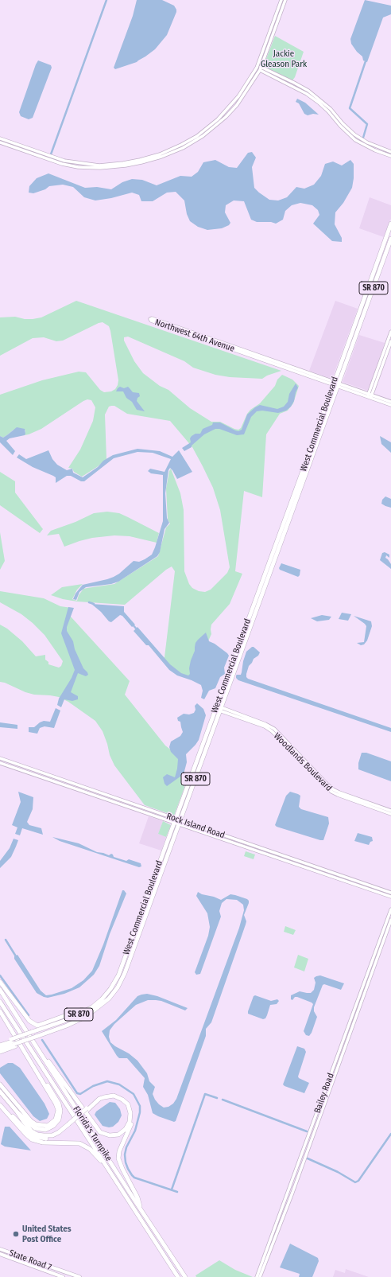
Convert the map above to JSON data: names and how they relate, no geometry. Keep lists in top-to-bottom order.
{
  "streets": {
    "highway": ["SR 870", "West Commercial Boulevard", "Florida's Turnpike"],
    "main road": ["State Road 7"],
    "street": [
      "Northwest 64th Avenue",
      "Woodlands Boulevard",
      "Rock Island Road",
      "Bailey Road"
    ]
  },
  "crossings": [
    ["Northwest 64th Avenue", "West Commercial Boulevard"],
    ["West Commercial Boulevard", "Woodlands Boulevard"],
    ["West Commercial Boulevard", "Rock Island Road"]
  ],
  "parks": ["Jackie Gleason Park"],
  "places": ["United States Post Office"]
}
